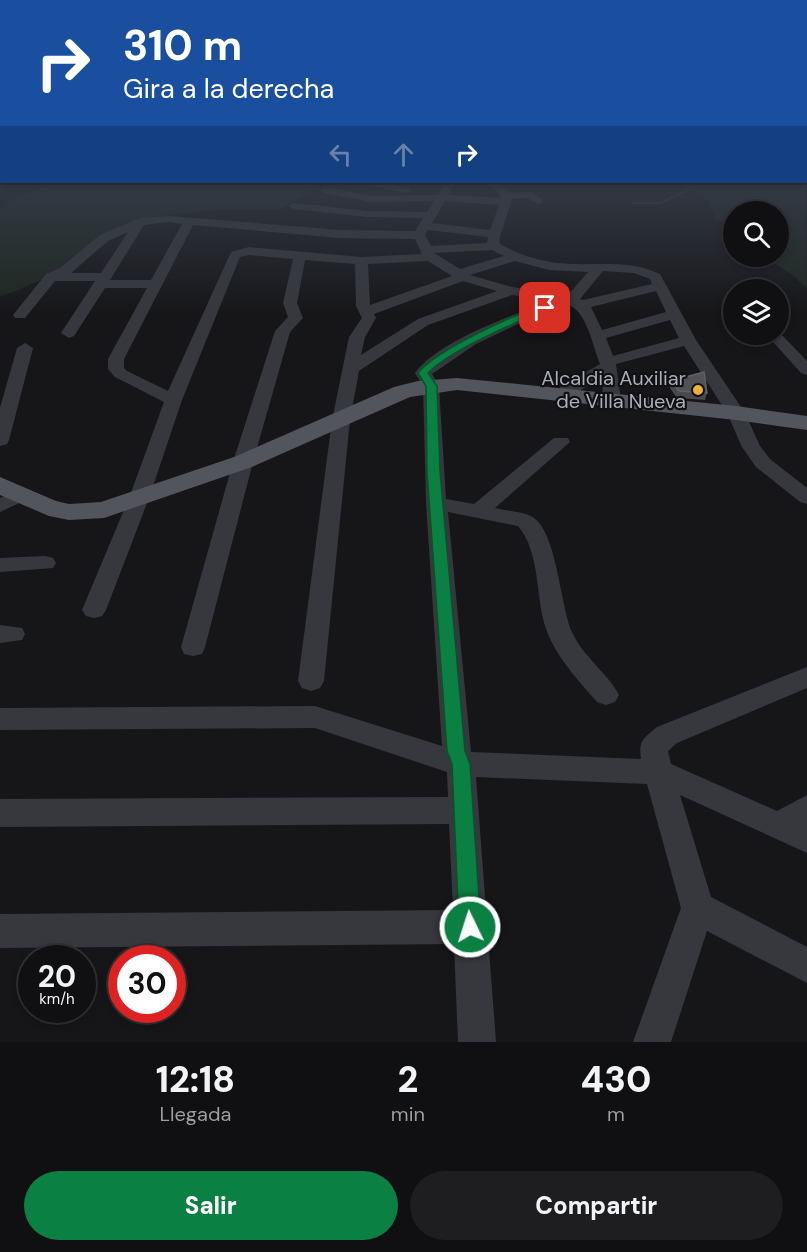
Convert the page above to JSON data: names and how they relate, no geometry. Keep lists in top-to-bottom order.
{
  "places": ["Alcaldia Auxiliar de Villa Nueva"],
  "page": {
    "turn": ["310 m", "Gira a la derecha"],
    "speed": "20 km/h",
    "limit": "30",
    "eta": [
      "12:18",
      "Llegada",
      "2",
      "min",
      "430",
      "m"
    ],
    "buttons": ["Salir", "Compartir"]
  }
}
